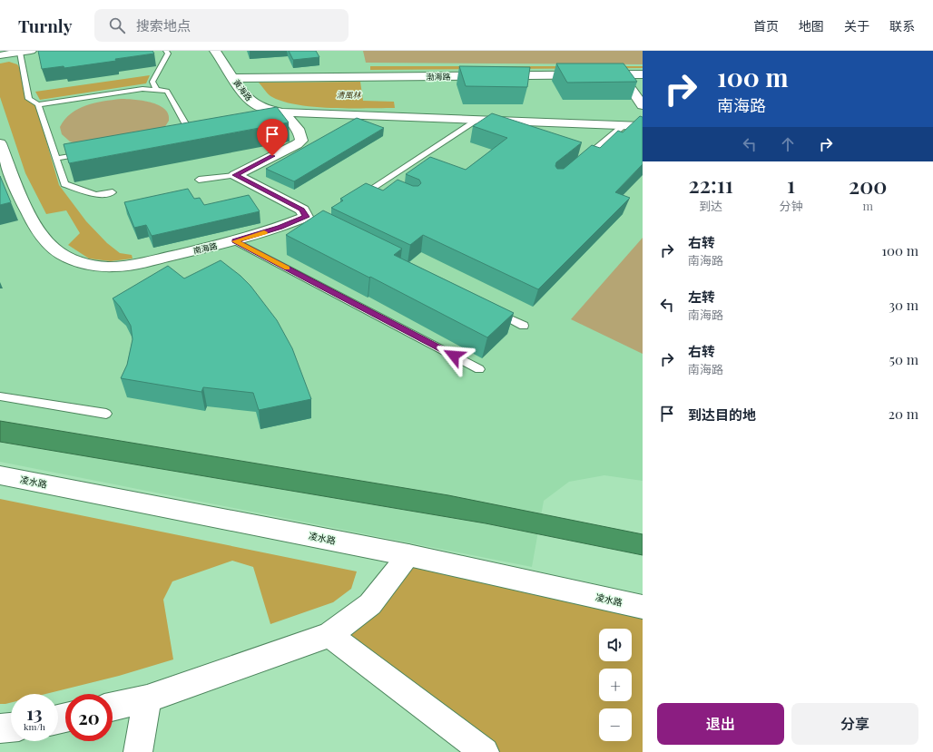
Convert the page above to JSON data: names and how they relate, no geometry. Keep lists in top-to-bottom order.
{
  "streets": {
    "street": [
      "渤海路",
      "黃海路",
      "南海路",
      "凌水路"
    ]
  },
  "crossings": [
    ["渤海路", "黃海路"]
  ],
  "parks": ["清風林"],
  "page": {
    "header": "Turnly",
    "search": "搜索地点",
    "nav": [
      "首页",
      "地图",
      "关于",
      "联系"
    ],
    "turn": ["100 m", "南海路"],
    "eta": [
      "22:11",
      "到达",
      "1",
      "分钟",
      "200",
      "m"
    ],
    "list": [
      {
        "name": "右转",
        "note": "南海路",
        "value": "100 m"
      },
      {
        "name": "左转",
        "note": "南海路",
        "value": "30 m"
      },
      {
        "name": "右转",
        "note": "南海路",
        "value": "50 m"
      },
      {
        "name": "到达目的地",
        "value": "20 m"
      }
    ],
    "map_buttons": ["+", "−"],
    "speed": "13 km/h",
    "limit": "20",
    "buttons": ["退出", "分享"]
  }
}
